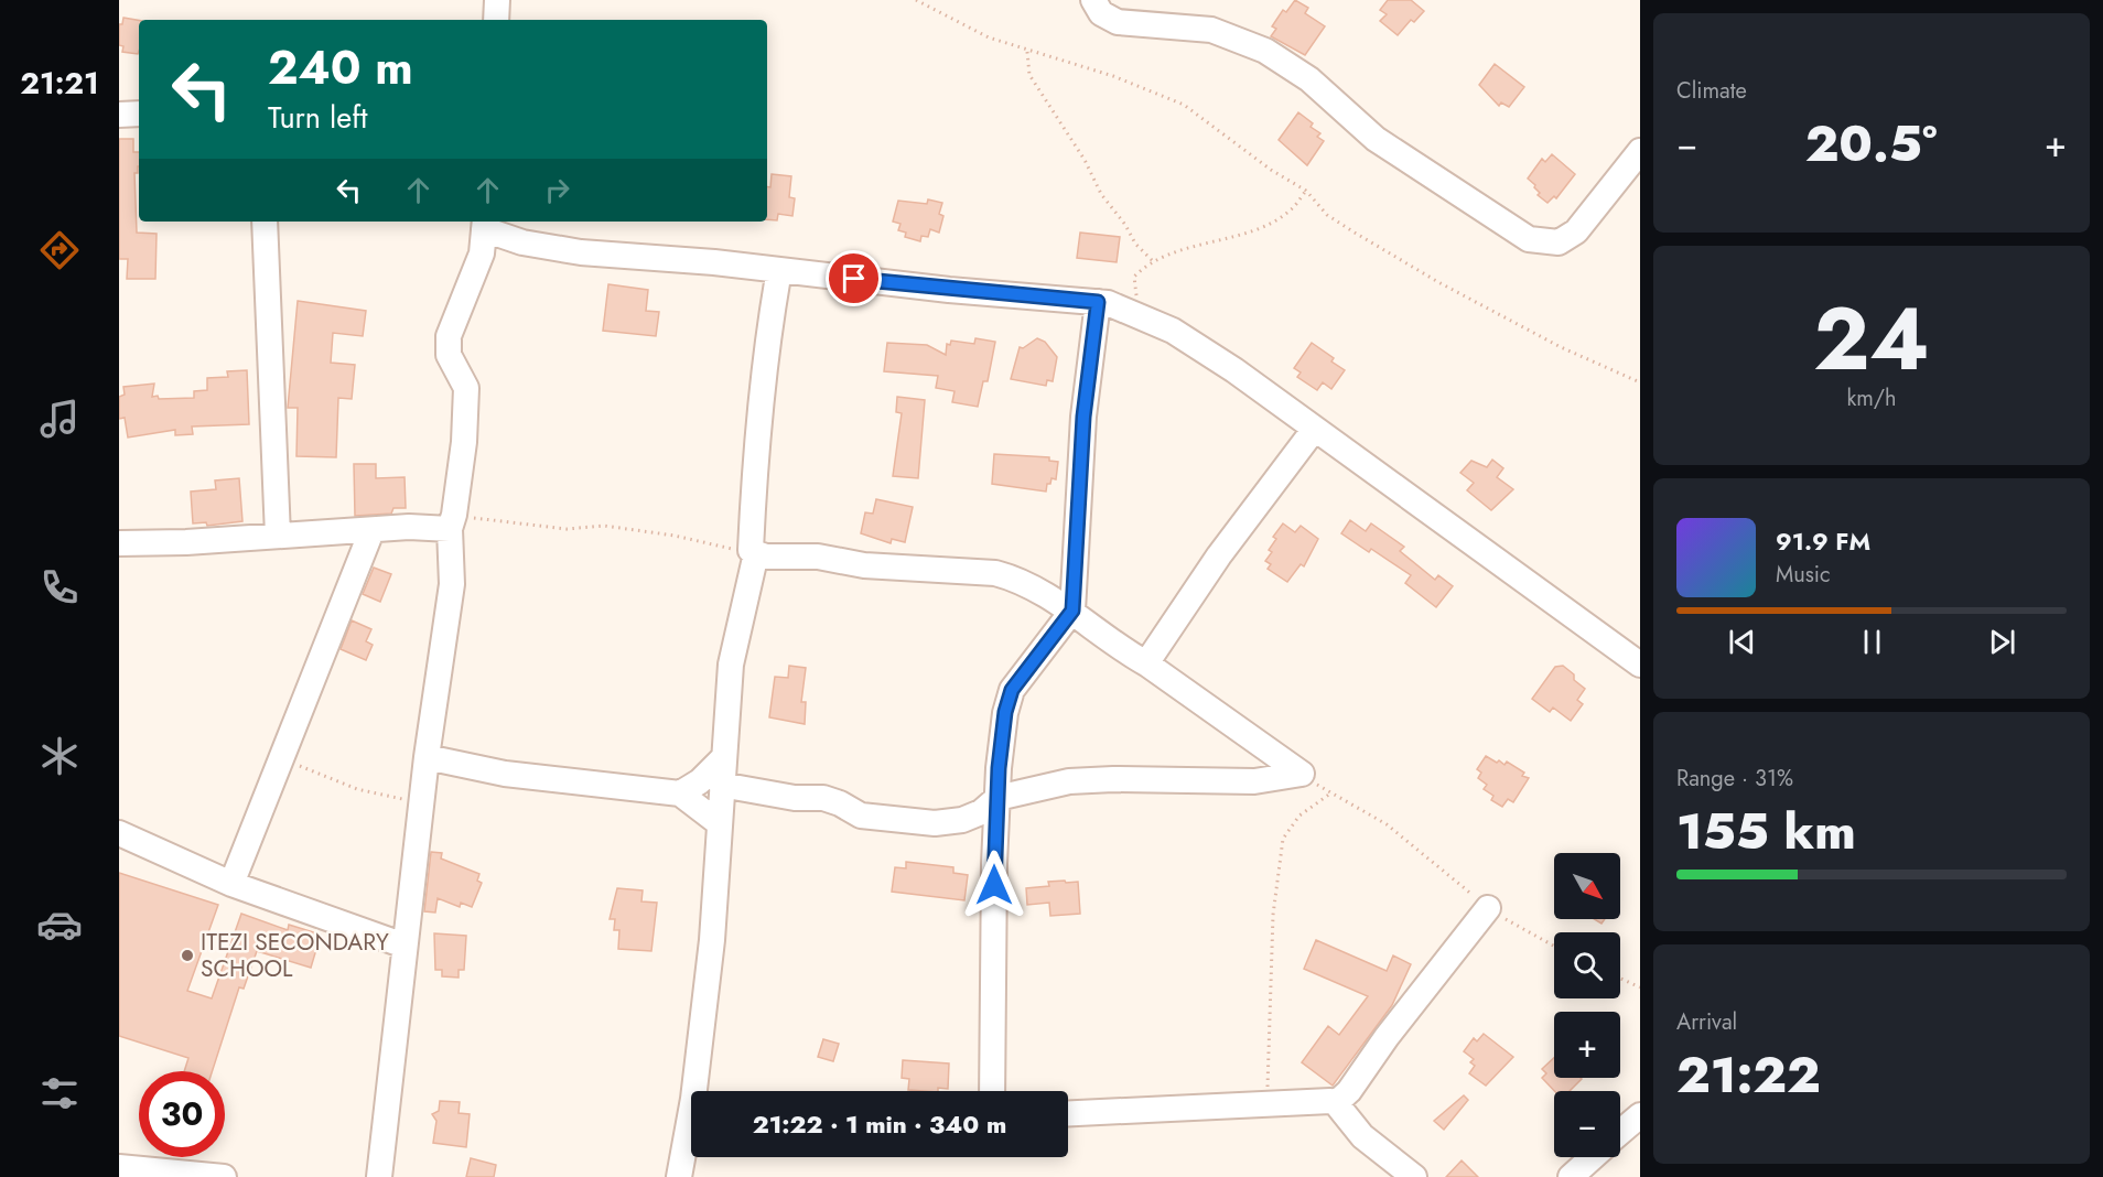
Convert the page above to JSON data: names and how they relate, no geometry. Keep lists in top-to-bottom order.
{
  "places": ["ITEZI SECONDARY SCHOOL"],
  "north": "bottom right",
  "page": {
    "tabs": "21:21",
    "tile": [
      "Climate",
      ["24", "km/h"],
      ["Range · 31%", "155 km"],
      ["Arrival", "21:22"]
    ],
    "turn": ["240 m", "Turn left"],
    "heat": ["−", "20.5°", "+"],
    "song": ["91.9 FM", "Music"],
    "map_buttons": ["+", "−"],
    "limit": "30",
    "trip": "21:22 · 1 min · 340 m"
  }
}
